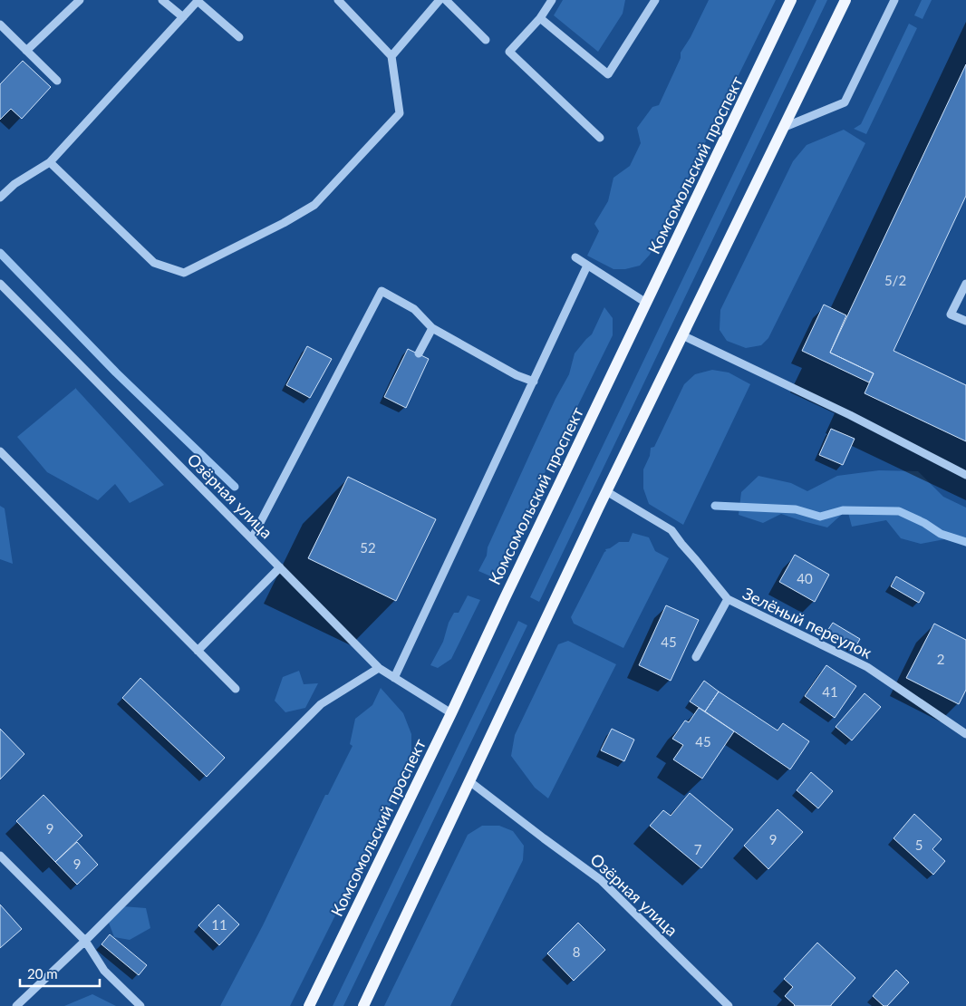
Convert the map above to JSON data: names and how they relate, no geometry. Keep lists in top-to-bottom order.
{
  "streets": {
    "main road": ["Комсомольский проспект"],
    "street": ["Озёрная улица", "Зелёный переулок"]
  },
  "crossings": [
    ["Комсомольский проспект", "Озёрная улица"]
  ],
  "house_numbers": [
    "5/2",
    "52",
    "40",
    "45",
    "2",
    "41",
    "45",
    "9",
    "9",
    "5",
    "7",
    "9",
    "11",
    "8"
  ],
  "scale_bar": "20 m"
}
